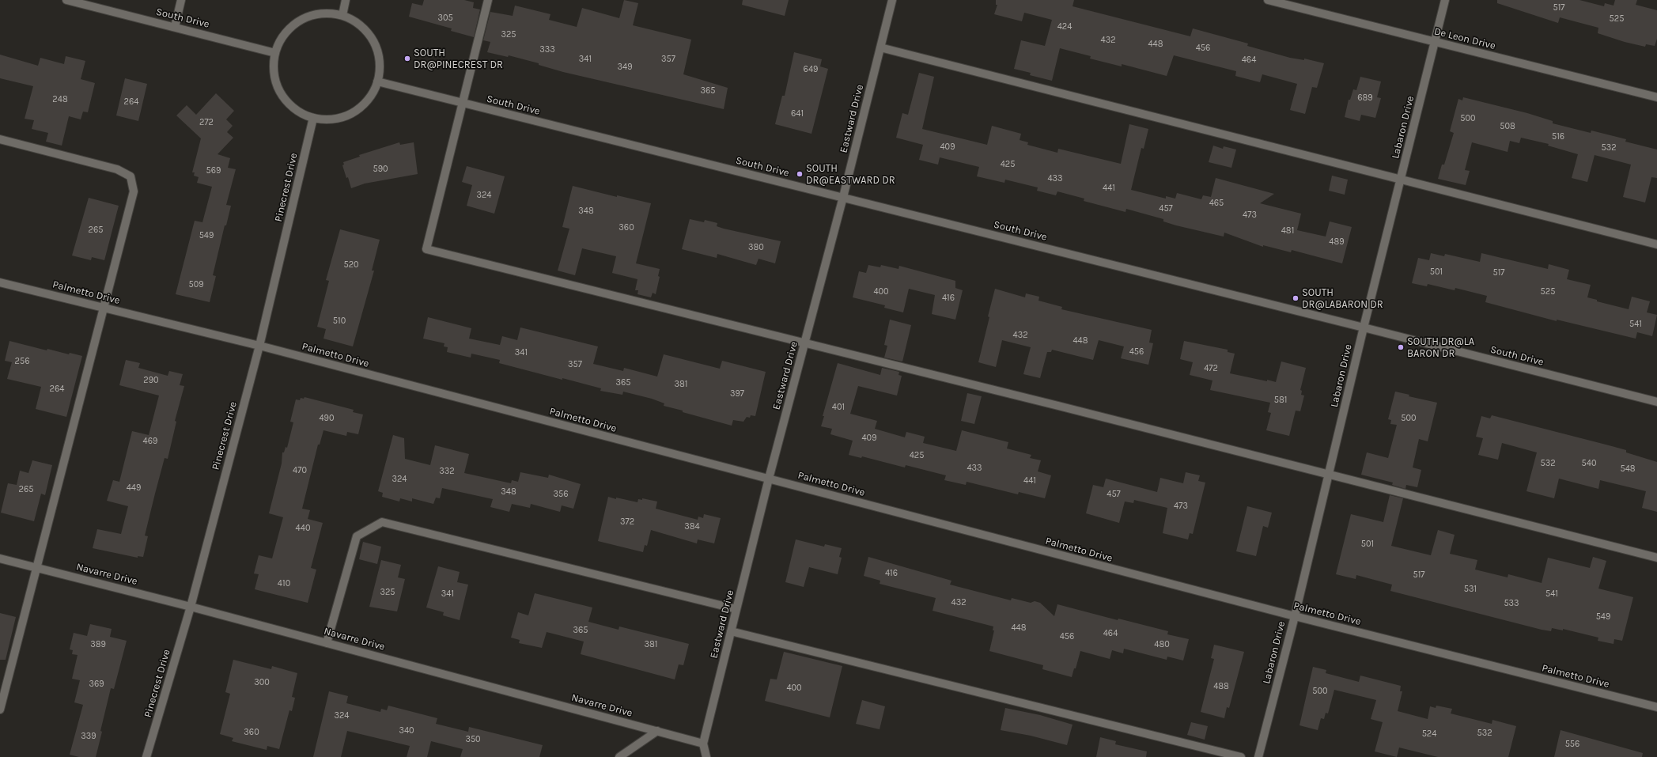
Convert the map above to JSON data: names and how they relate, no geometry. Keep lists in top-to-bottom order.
{
  "streets": {
    "street": [
      "South Drive",
      "De Leon Drive",
      "Eastward Drive",
      "Labaron Drive",
      "Pinecrest Drive",
      "Palmetto Drive",
      "Navarre Drive"
    ]
  },
  "crossings": [
    ["South Drive", "Eastward Drive"],
    ["South Drive", "Labaron Drive"],
    ["South Drive", "Pinecrest Drive"],
    ["De Leon Drive", "Labaron Drive"],
    ["Eastward Drive", "Palmetto Drive"],
    ["Eastward Drive", "Navarre Drive"],
    ["Labaron Drive", "Palmetto Drive"],
    ["Pinecrest Drive", "Palmetto Drive"],
    ["Pinecrest Drive", "Navarre Drive"]
  ],
  "places": [
    "SOUTH DR@PINECREST DR",
    "SOUTH DR@EASTWARD DR",
    "SOUTH DR@LABARON DR",
    "SOUTH DR@LA BARON DR"
  ],
  "house_numbers": [
    "517",
    "305",
    "525",
    "424",
    "325",
    "432",
    "448",
    "456",
    "333",
    "341",
    "357",
    "464",
    "349",
    "649",
    "365",
    "689",
    "248",
    "264",
    "641",
    "500",
    "272",
    "508",
    "516",
    "409",
    "532",
    "425",
    "590",
    "569",
    "433",
    "441",
    "324",
    "465",
    "457",
    "348",
    "473",
    "360",
    "265",
    "481",
    "549",
    "489",
    "380",
    "520",
    "501",
    "517",
    "509",
    "400",
    "525",
    "416",
    "510",
    "541",
    "432",
    "448",
    "456",
    "341",
    "256",
    "357",
    "472",
    "290",
    "365",
    "381",
    "264",
    "397",
    "581",
    "401",
    "490",
    "500",
    "409",
    "469",
    "425",
    "532",
    "540",
    "433",
    "548",
    "470",
    "332",
    "324",
    "441",
    "449",
    "265",
    "348",
    "356",
    "457",
    "473",
    "372",
    "384",
    "440",
    "501",
    "416",
    "517",
    "410",
    "531",
    "325",
    "341",
    "541",
    "432",
    "533",
    "549",
    "448",
    "365",
    "464",
    "456",
    "389",
    "381",
    "480",
    "300",
    "369",
    "488",
    "400",
    "500",
    "324",
    "340",
    "360",
    "532",
    "524",
    "339",
    "350",
    "556"
  ]
}
